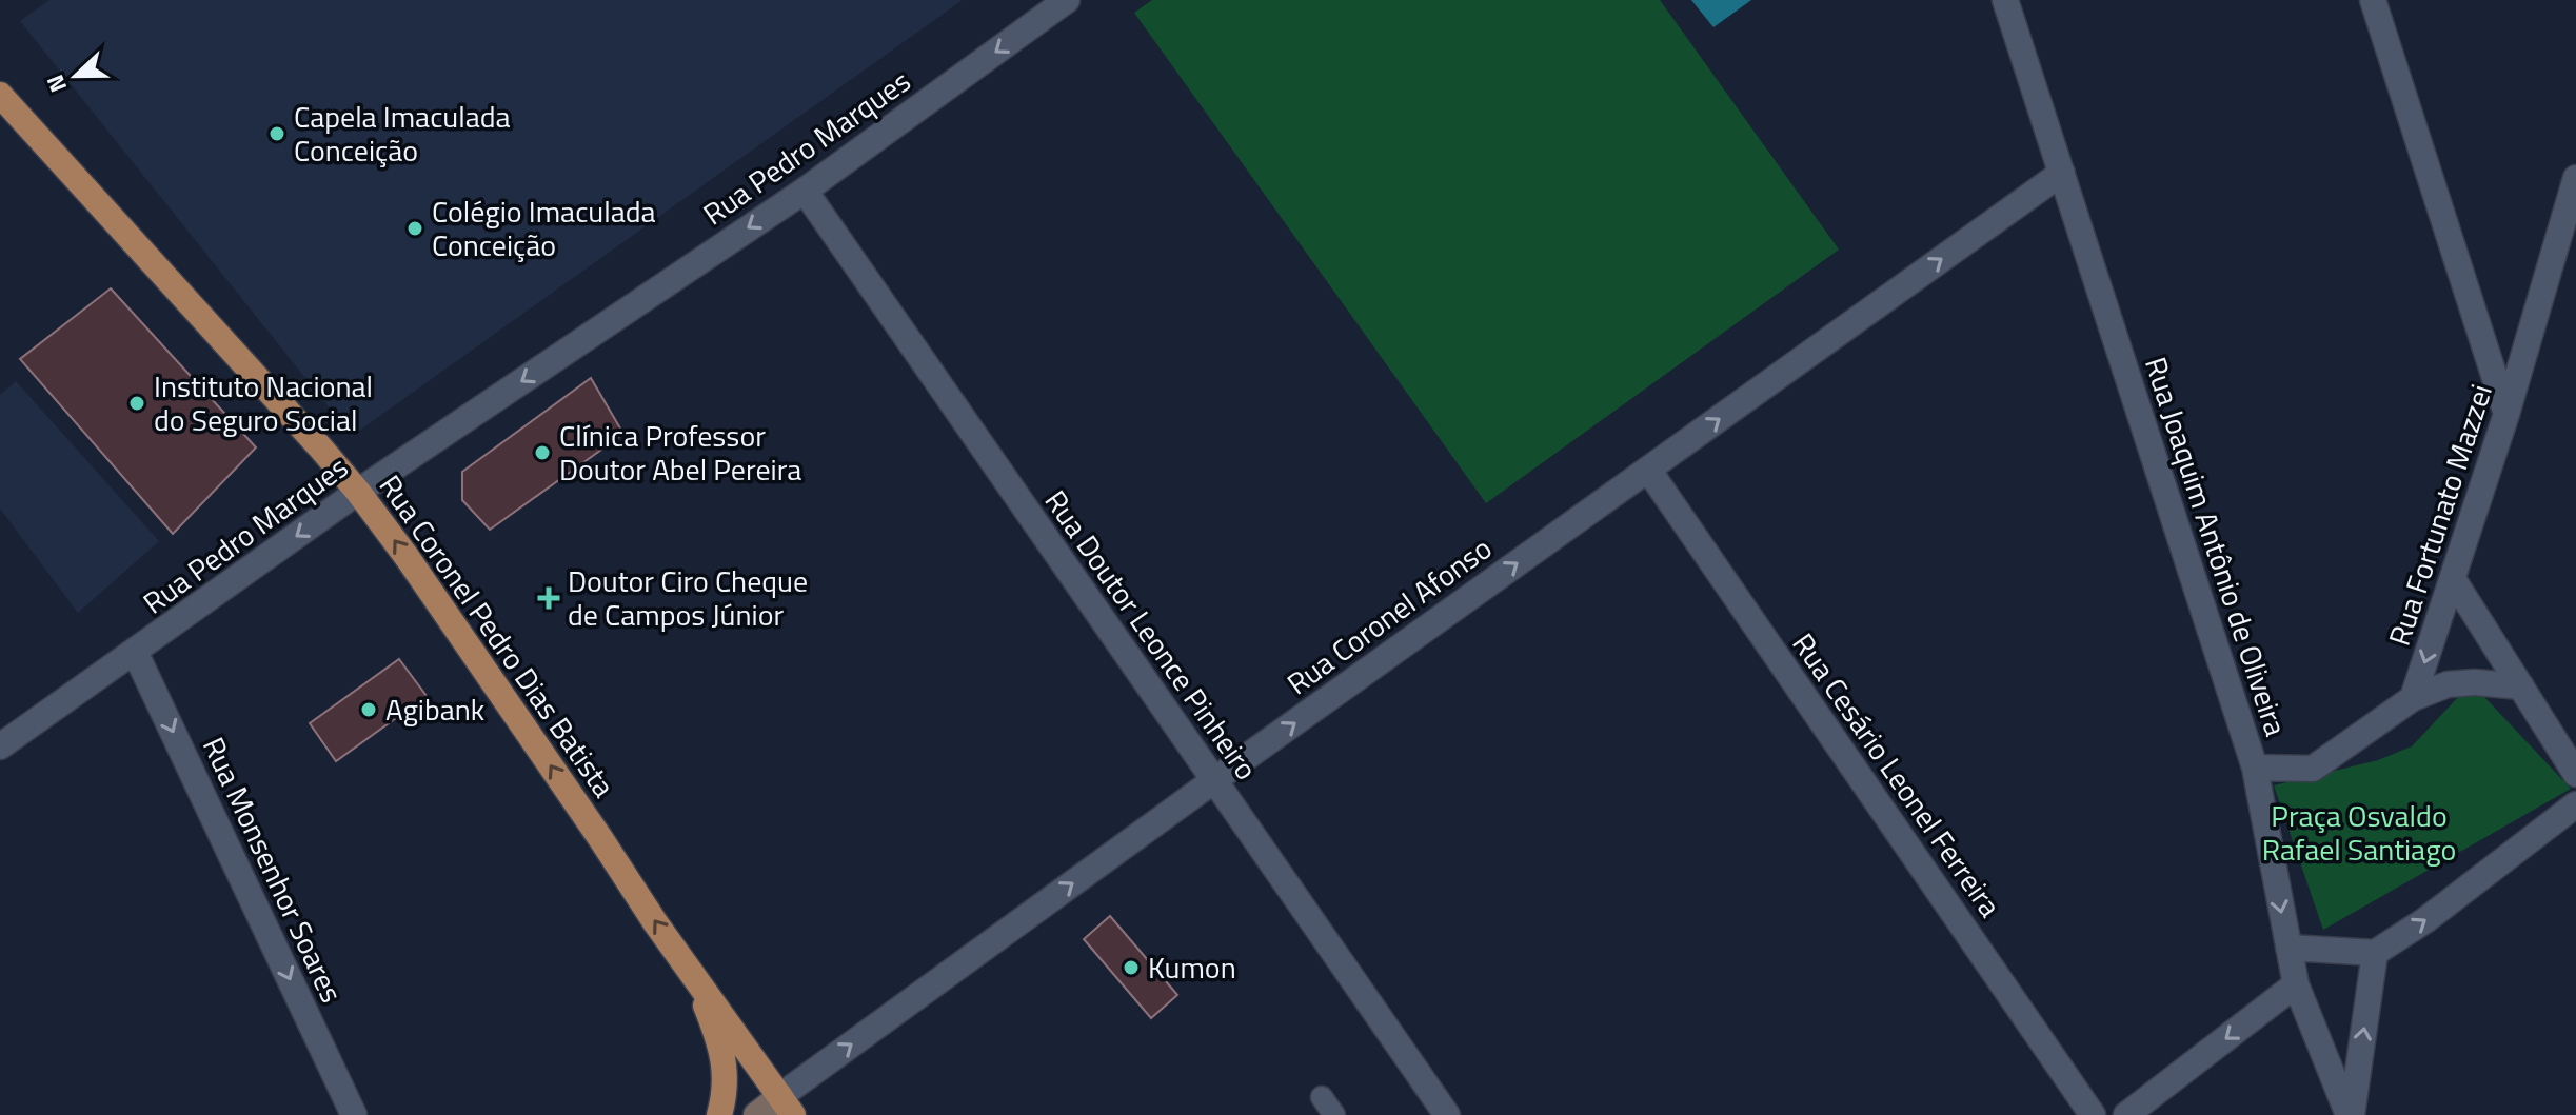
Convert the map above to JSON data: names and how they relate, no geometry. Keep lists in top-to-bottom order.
{
  "streets": {
    "main road": ["Rua Coronel Afonso", "Rua Coronel Pedro Dias Batista"],
    "street": [
      "Rua Pedro Marques",
      "Rua Fortunato Mazzei",
      "Rua Joaquim Antônio de Oliveira",
      "Rua Doutor Leonce Pinheiro",
      "Rua Cesário Leonel Ferreira",
      "Rua Monsenhor Soares"
    ]
  },
  "crossings": [
    ["Rua Pedro Marques", "Rua Doutor Leonce Pinheiro"],
    ["Rua Pedro Marques", "Rua Coronel Pedro Dias Batista"],
    ["Rua Pedro Marques", "Rua Monsenhor Soares"],
    ["Rua Joaquim Antônio de Oliveira", "Rua Coronel Afonso"],
    ["Rua Coronel Afonso", "Rua Doutor Leonce Pinheiro"],
    ["Rua Coronel Afonso", "Rua Cesário Leonel Ferreira"]
  ],
  "one_way": [
    "Rua Pedro Marques",
    "Rua Coronel Afonso",
    "Rua Coronel Pedro Dias Batista",
    "Rua Monsenhor Soares"
  ],
  "parks": ["Praça Osvaldo Rafael Santiago"],
  "places": {
    "other": [
      "Capela Imaculada Conceição",
      "Colégio Imaculada Conceição",
      "Instituto Nacional do Seguro Social",
      "Clínica Professor Doutor Abel Pereira",
      "Agibank",
      "Kumon"
    ],
    "health": ["Doutor Ciro Cheque de Campos Júnior"]
  },
  "north": "left"
}
